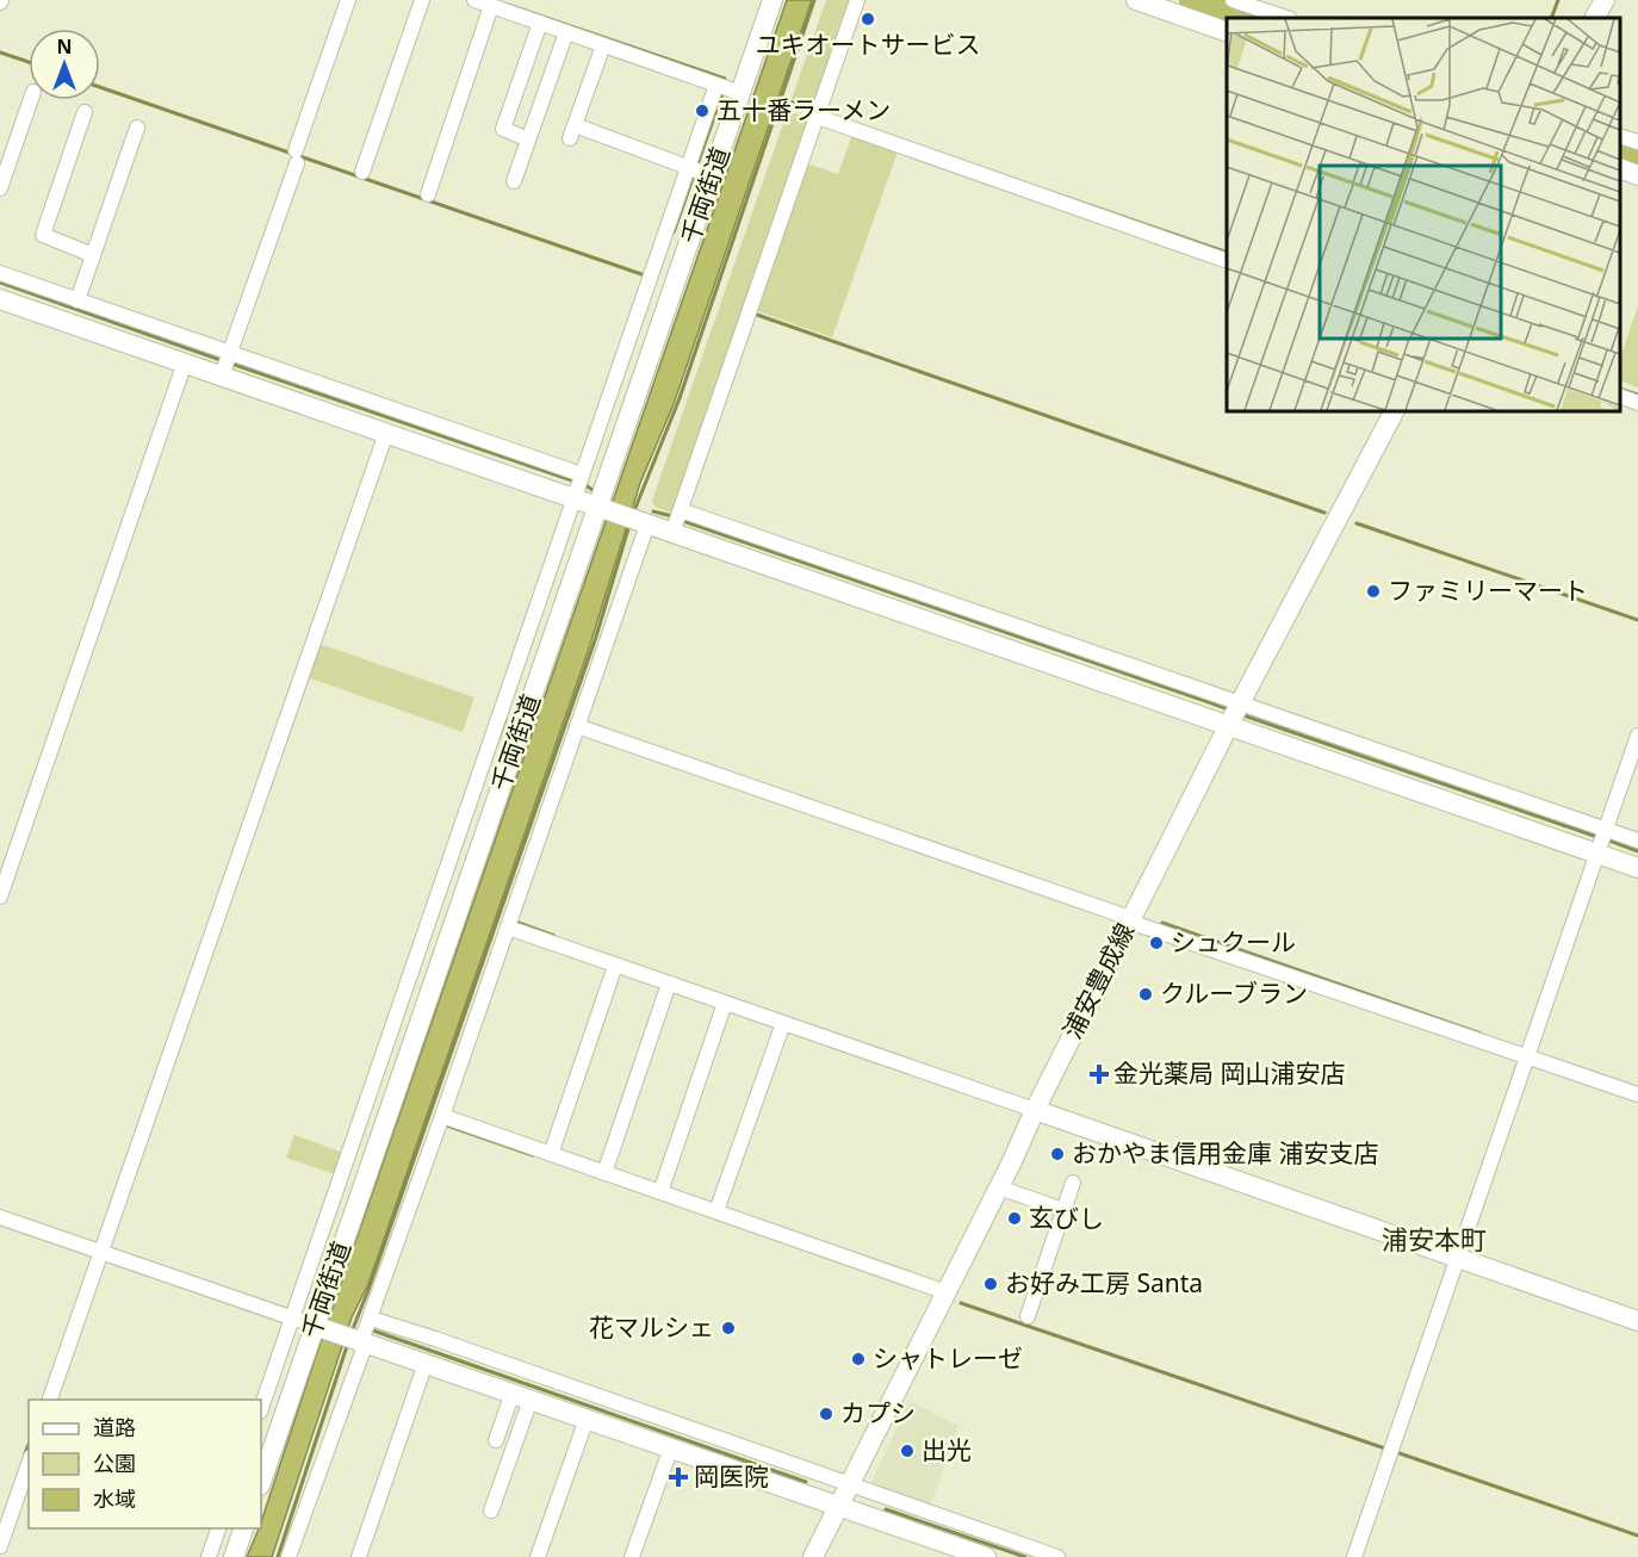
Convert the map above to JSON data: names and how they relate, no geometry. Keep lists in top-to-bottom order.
{
  "streets": {
    "street": ["千両街道", "浦安豊成線"]
  },
  "districts": ["浦安本町"],
  "places": {
    "other": [
      "ユキオートサービス",
      "五十番ラーメン",
      "ファミリーマート",
      "シュクール",
      "クルーブラン",
      "おかやま信用金庫 浦安支店",
      "玄びし",
      "お好み工房 Santa",
      "花マルシェ",
      "シャトレーゼ",
      "カプシ",
      "出光"
    ],
    "health": ["金光薬局 岡山浦安店", "岡医院"]
  },
  "legend": ["道路", "公園", "水域"],
  "north": "top"
}
